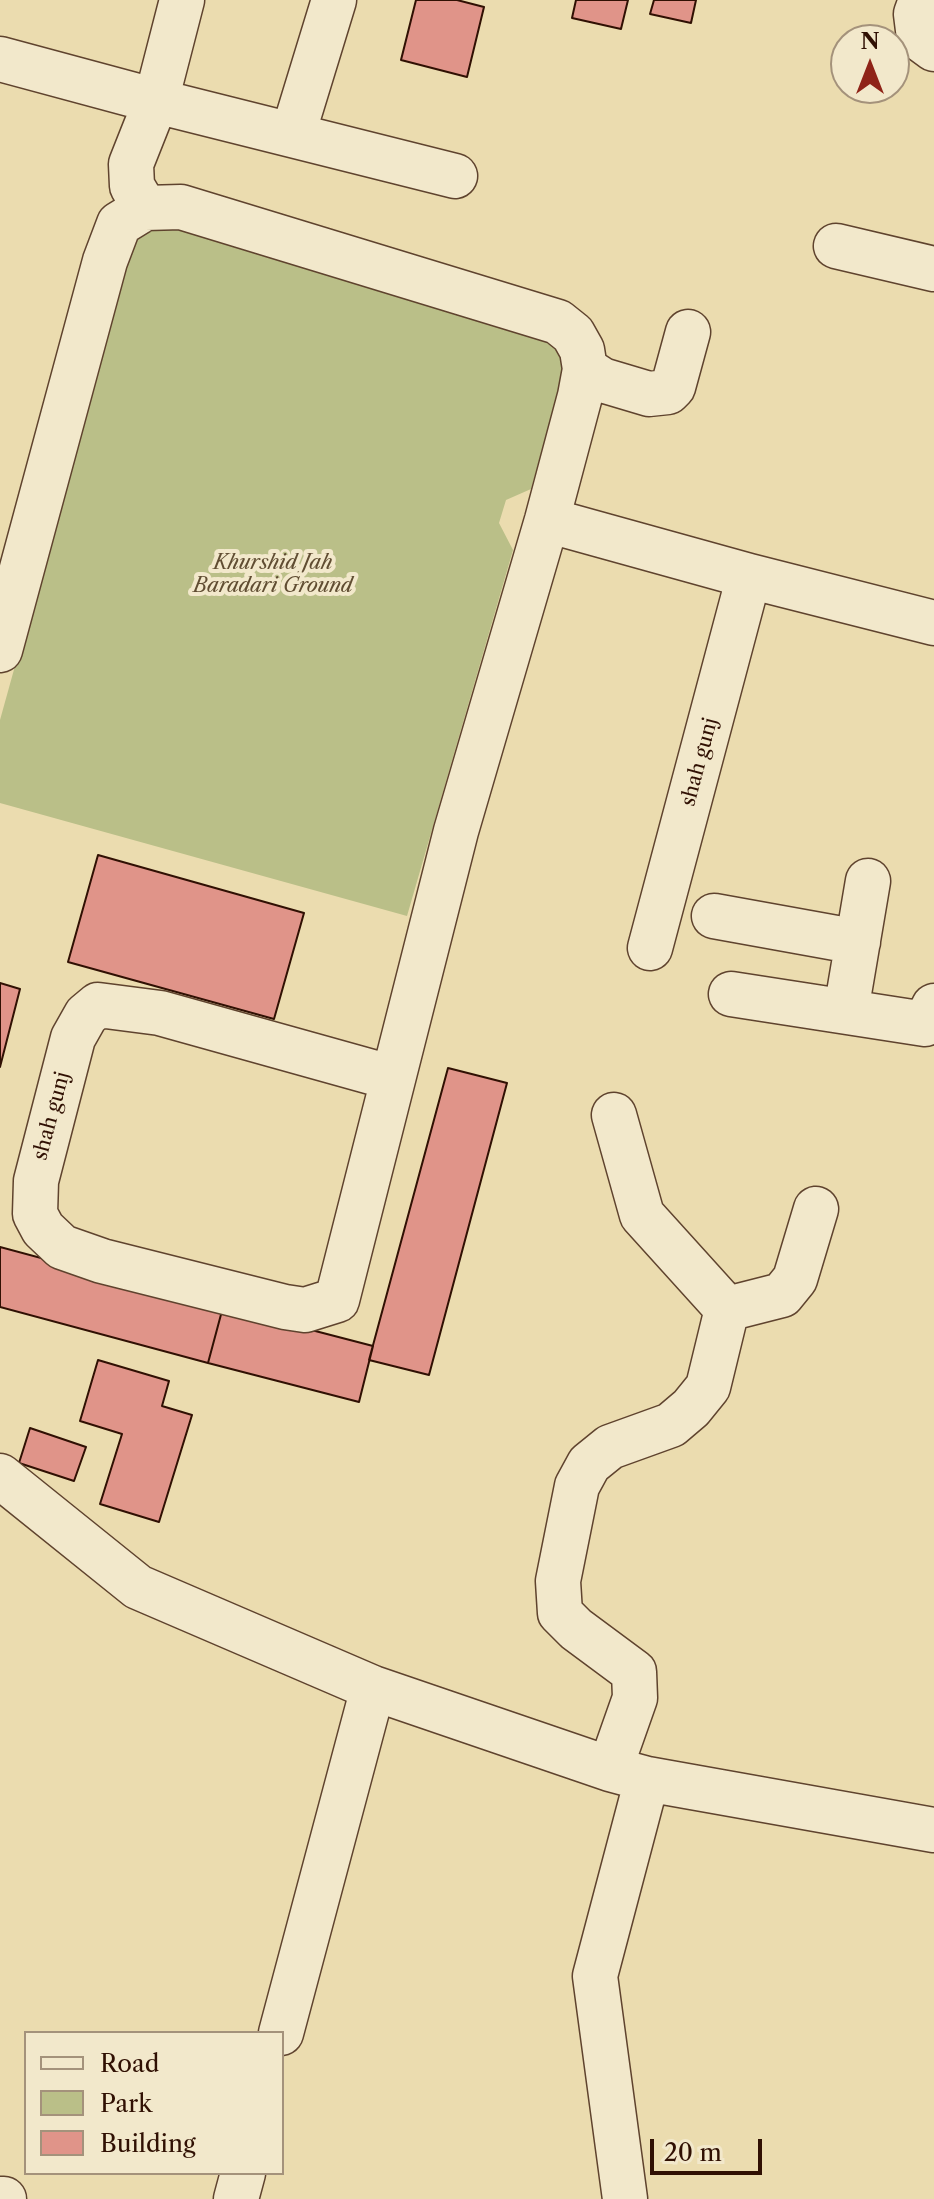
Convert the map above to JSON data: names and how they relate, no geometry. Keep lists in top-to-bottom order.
{
  "streets": {
    "street": ["shah gunj"]
  },
  "parks": ["Khurshid Jah Baradari Ground"],
  "legend": ["Road", "Park", "Building"],
  "scale_bar": "20 m",
  "north": "top"
}
